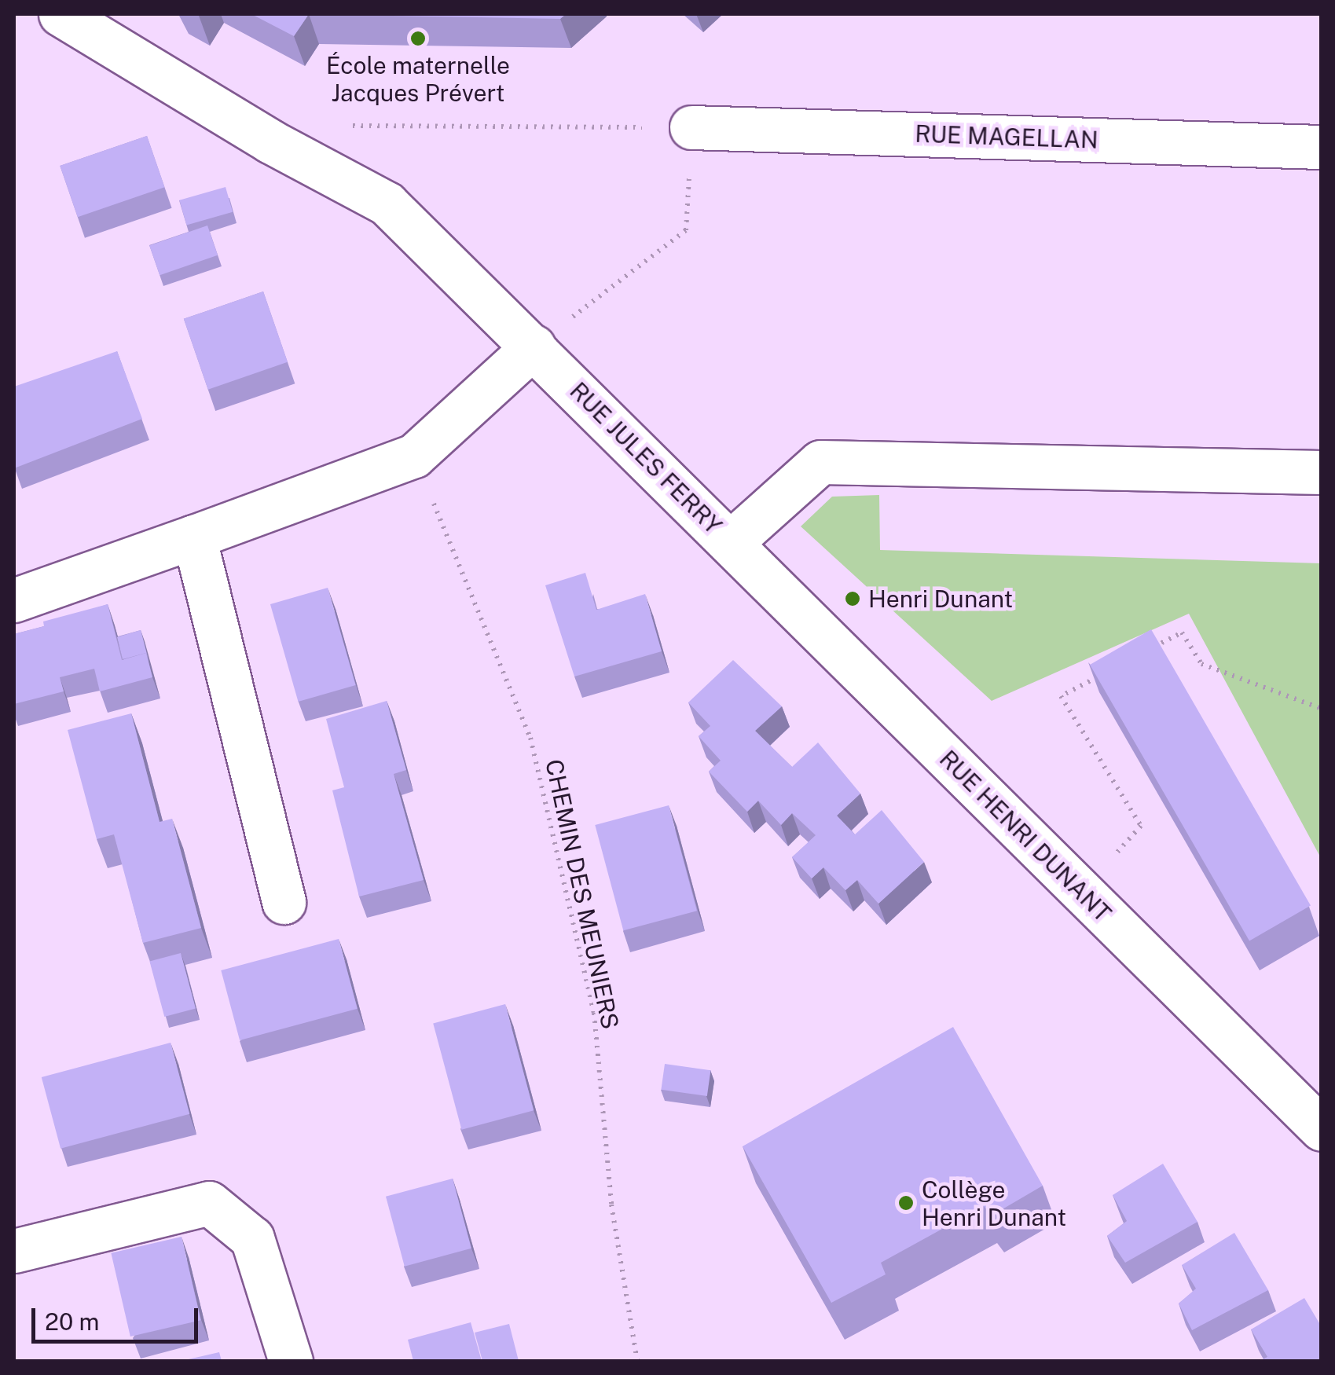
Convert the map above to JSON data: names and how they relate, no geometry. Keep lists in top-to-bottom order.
{
  "streets": {
    "street": ["RUE MAGELLAN", "RUE JULES FERRY", "RUE HENRI DUNANT"],
    "path": ["CHEMIN DES MEUNIERS"]
  },
  "crossings": [
    ["RUE JULES FERRY", "RUE HENRI DUNANT"]
  ],
  "places": ["École maternelle Jacques Prévert", "Henri Dunant", "Collège Henri Dunant"],
  "scale_bar": "20 m"
}
